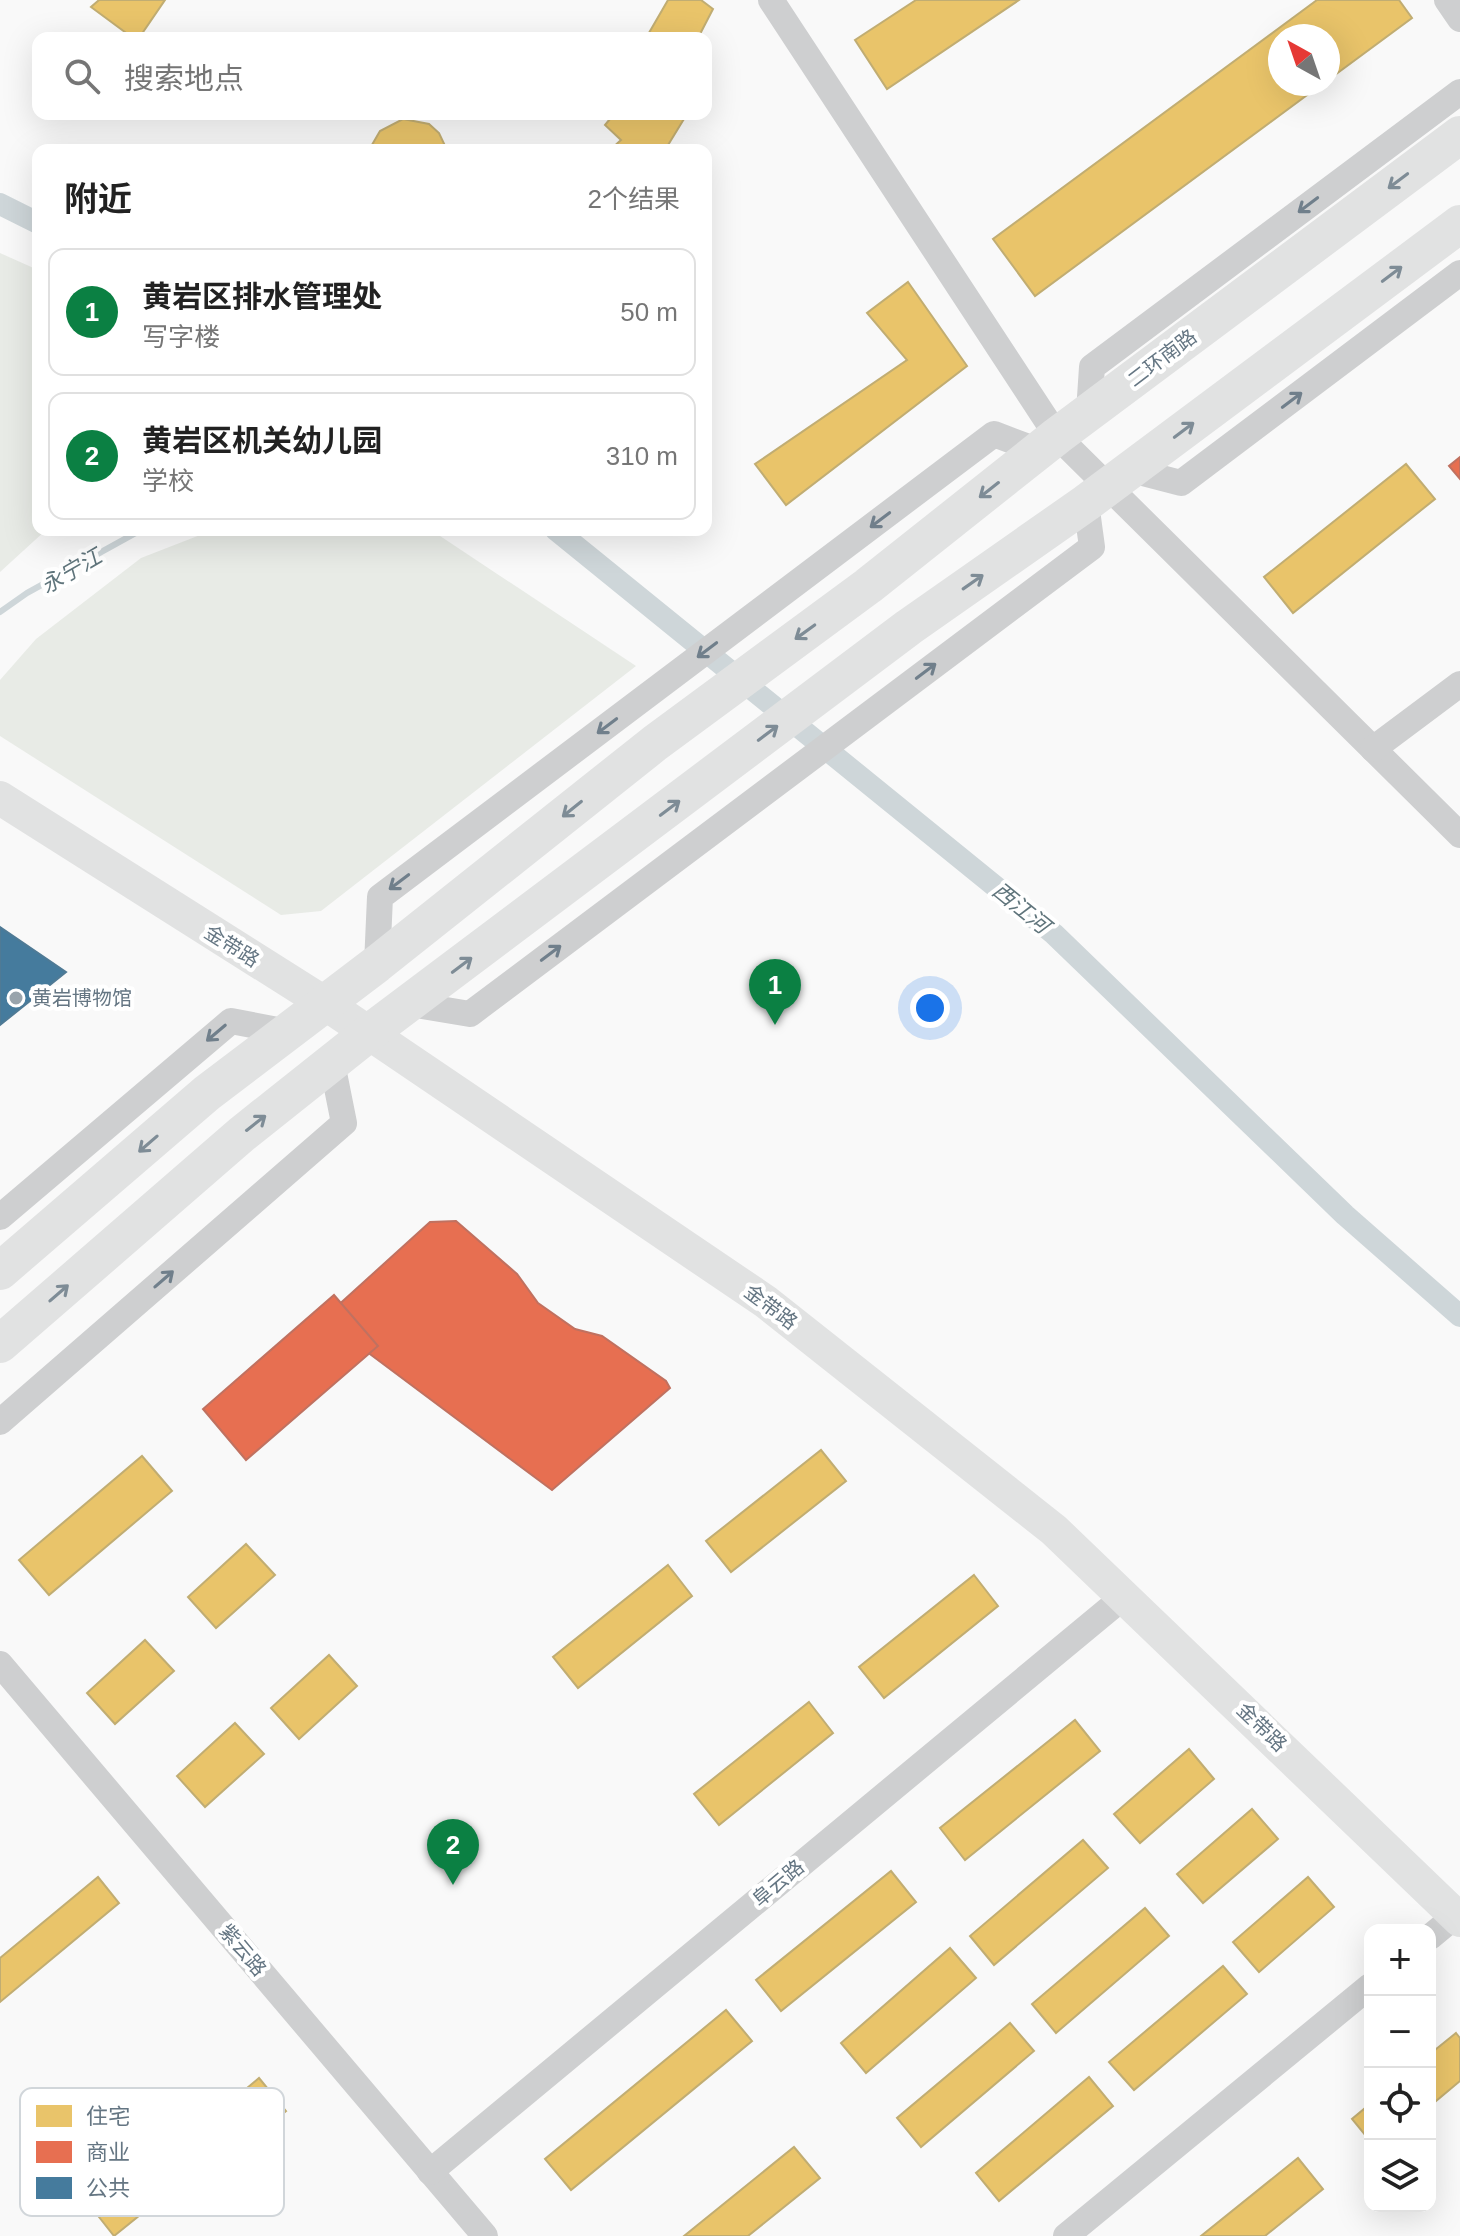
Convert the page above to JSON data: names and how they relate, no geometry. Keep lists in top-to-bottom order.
{
  "streets": {
    "highway": ["二环南路"],
    "main road": ["金带路"],
    "street": ["阜云路", "紫云路"]
  },
  "crossings": [
    ["二环南路", "金带路"],
    ["金带路", "阜云路"],
    ["阜云路", "紫云路"]
  ],
  "water": ["永宁江", "西江河"],
  "places": ["黄岩博物馆"],
  "legend": ["住宅", "商业", "公共"],
  "north": "top left",
  "page": {
    "search": "搜索地点",
    "heading": ["附近", "2个结果"],
    "list": [
      {
        "mark": "1",
        "name": "黄岩区排水管理处",
        "note": "写字楼",
        "value": "50 m"
      },
      {
        "mark": "2",
        "name": "黄岩区机关幼儿园",
        "note": "学校",
        "value": "310 m"
      }
    ],
    "pins": ["1", "2"],
    "map_buttons": ["+", "−"]
  }
}
